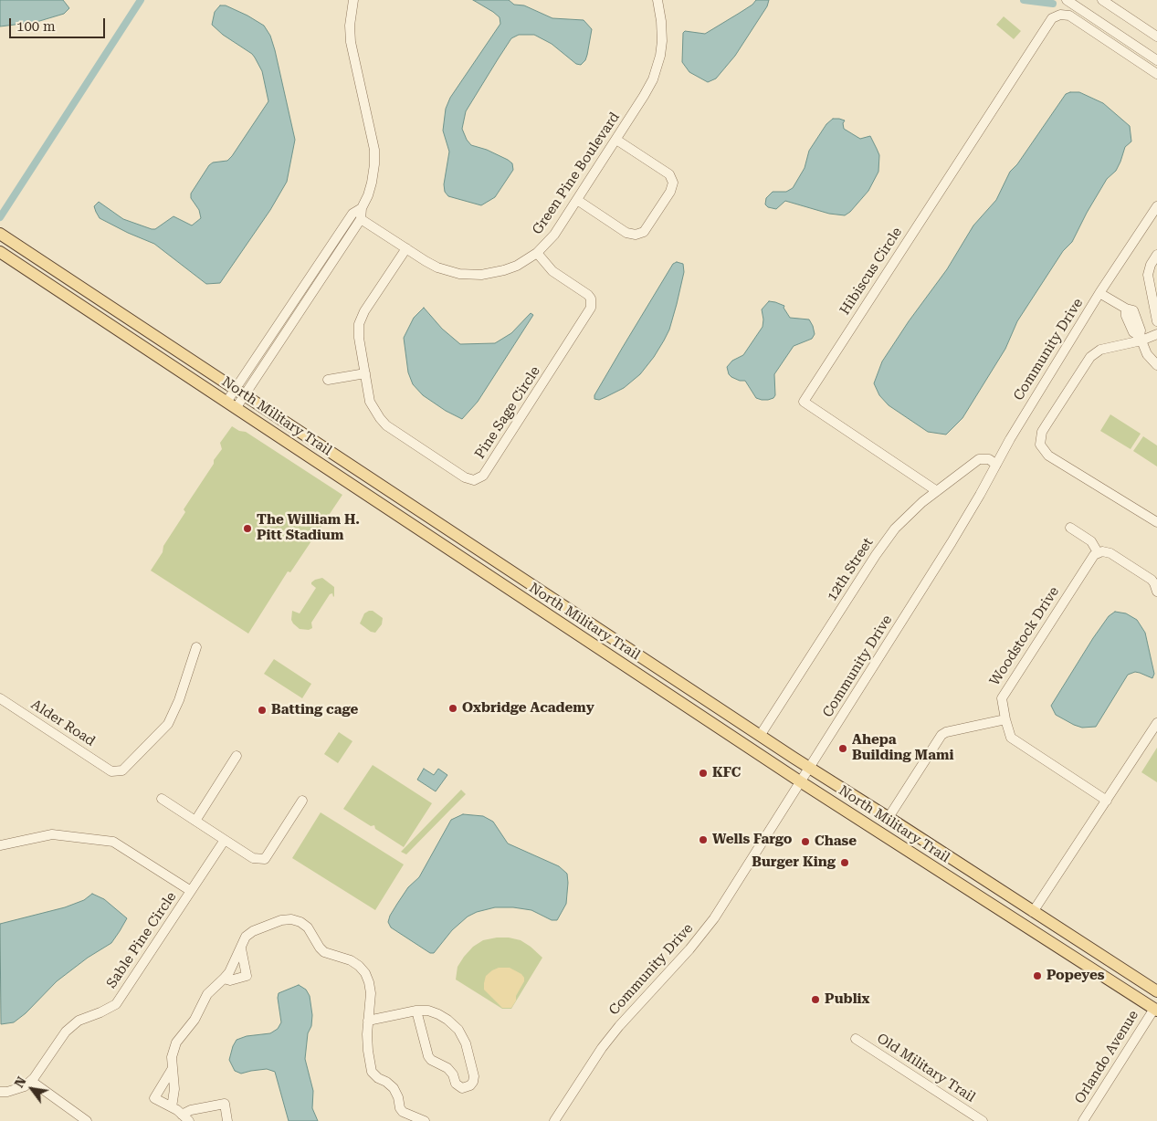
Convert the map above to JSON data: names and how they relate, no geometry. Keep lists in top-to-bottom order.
{
  "streets": {
    "main road": ["North Military Trail"],
    "street": [
      "Green Pine Boulevard",
      "Hibiscus Circle",
      "Community Drive",
      "Pine Sage Circle",
      "12th Street",
      "Woodstock Drive",
      "Alder Road",
      "Sable Pine Circle",
      "Orlando Avenue",
      "Old Military Trail"
    ]
  },
  "crossings": [
    ["Green Pine Boulevard", "Pine Sage Circle"],
    ["Hibiscus Circle", "12th Street"],
    ["Community Drive", "North Military Trail"],
    ["Community Drive", "12th Street"],
    ["North Military Trail", "12th Street"],
    ["North Military Trail", "Orlando Avenue"]
  ],
  "places": [
    "The William H. Pitt Stadium",
    "Oxbridge Academy",
    "Batting cage",
    "Ahepa Building Mami",
    "KFC",
    "Wells Fargo",
    "Chase",
    "Burger King",
    "Popeyes",
    "Publix"
  ],
  "scale_bar": "100 m",
  "north": "top left"
}
